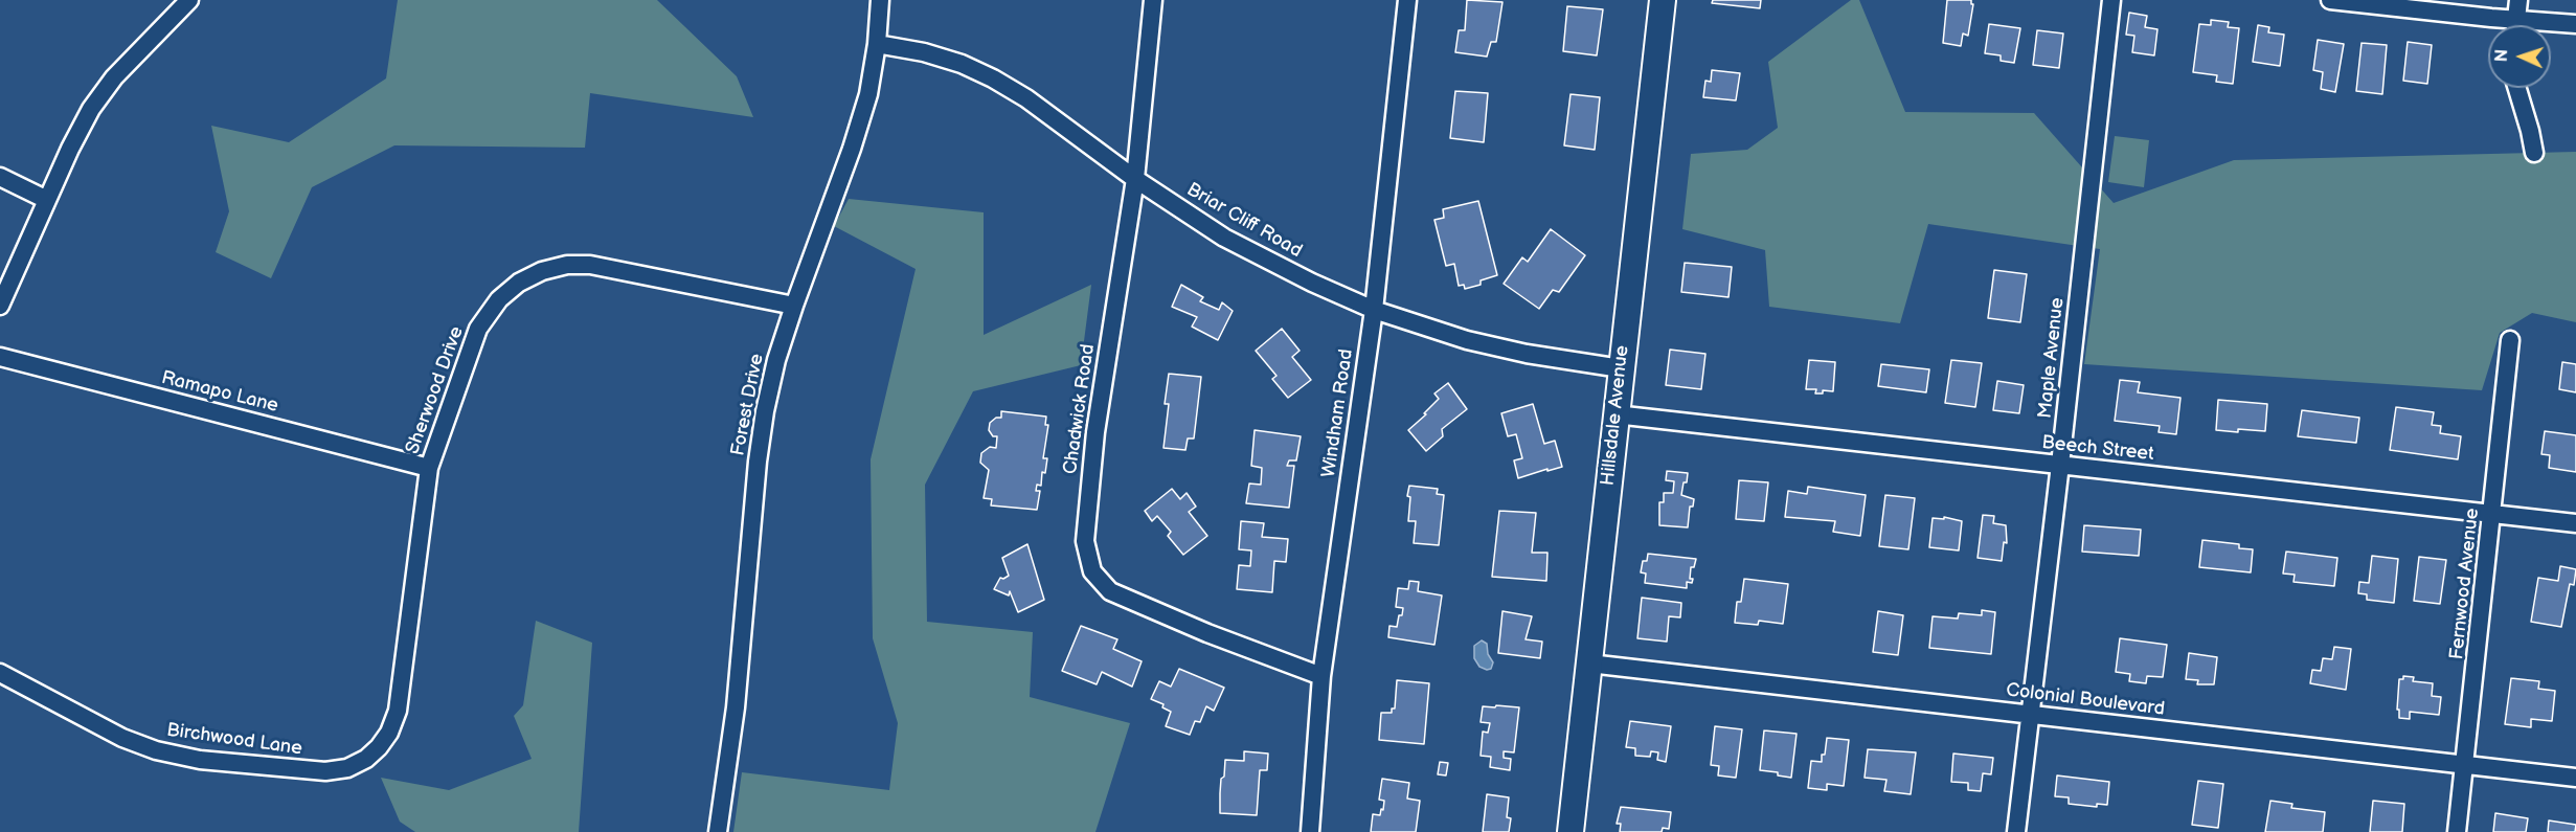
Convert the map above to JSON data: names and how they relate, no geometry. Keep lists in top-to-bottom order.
{
  "streets": {
    "street": [
      "Briar Cliff Road",
      "Maple Avenue",
      "Sherwood Drive",
      "Ramapo Lane",
      "Forest Drive",
      "Chadwick Road",
      "Windham Road",
      "Hillsdale Avenue",
      "Beech Street",
      "Fernwood Avenue",
      "Colonial Boulevard",
      "Birchwood Lane"
    ]
  },
  "crossings": [
    ["Briar Cliff Road", "Forest Drive"],
    ["Briar Cliff Road", "Chadwick Road"],
    ["Briar Cliff Road", "Windham Road"],
    ["Briar Cliff Road", "Hillsdale Avenue"],
    ["Maple Avenue", "Beech Street"],
    ["Maple Avenue", "Colonial Boulevard"],
    ["Sherwood Drive", "Ramapo Lane"],
    ["Sherwood Drive", "Forest Drive"],
    ["Sherwood Drive", "Birchwood Lane"],
    ["Chadwick Road", "Windham Road"],
    ["Hillsdale Avenue", "Beech Street"],
    ["Hillsdale Avenue", "Colonial Boulevard"],
    ["Beech Street", "Fernwood Avenue"],
    ["Fernwood Avenue", "Colonial Boulevard"]
  ],
  "north": "left"
}
